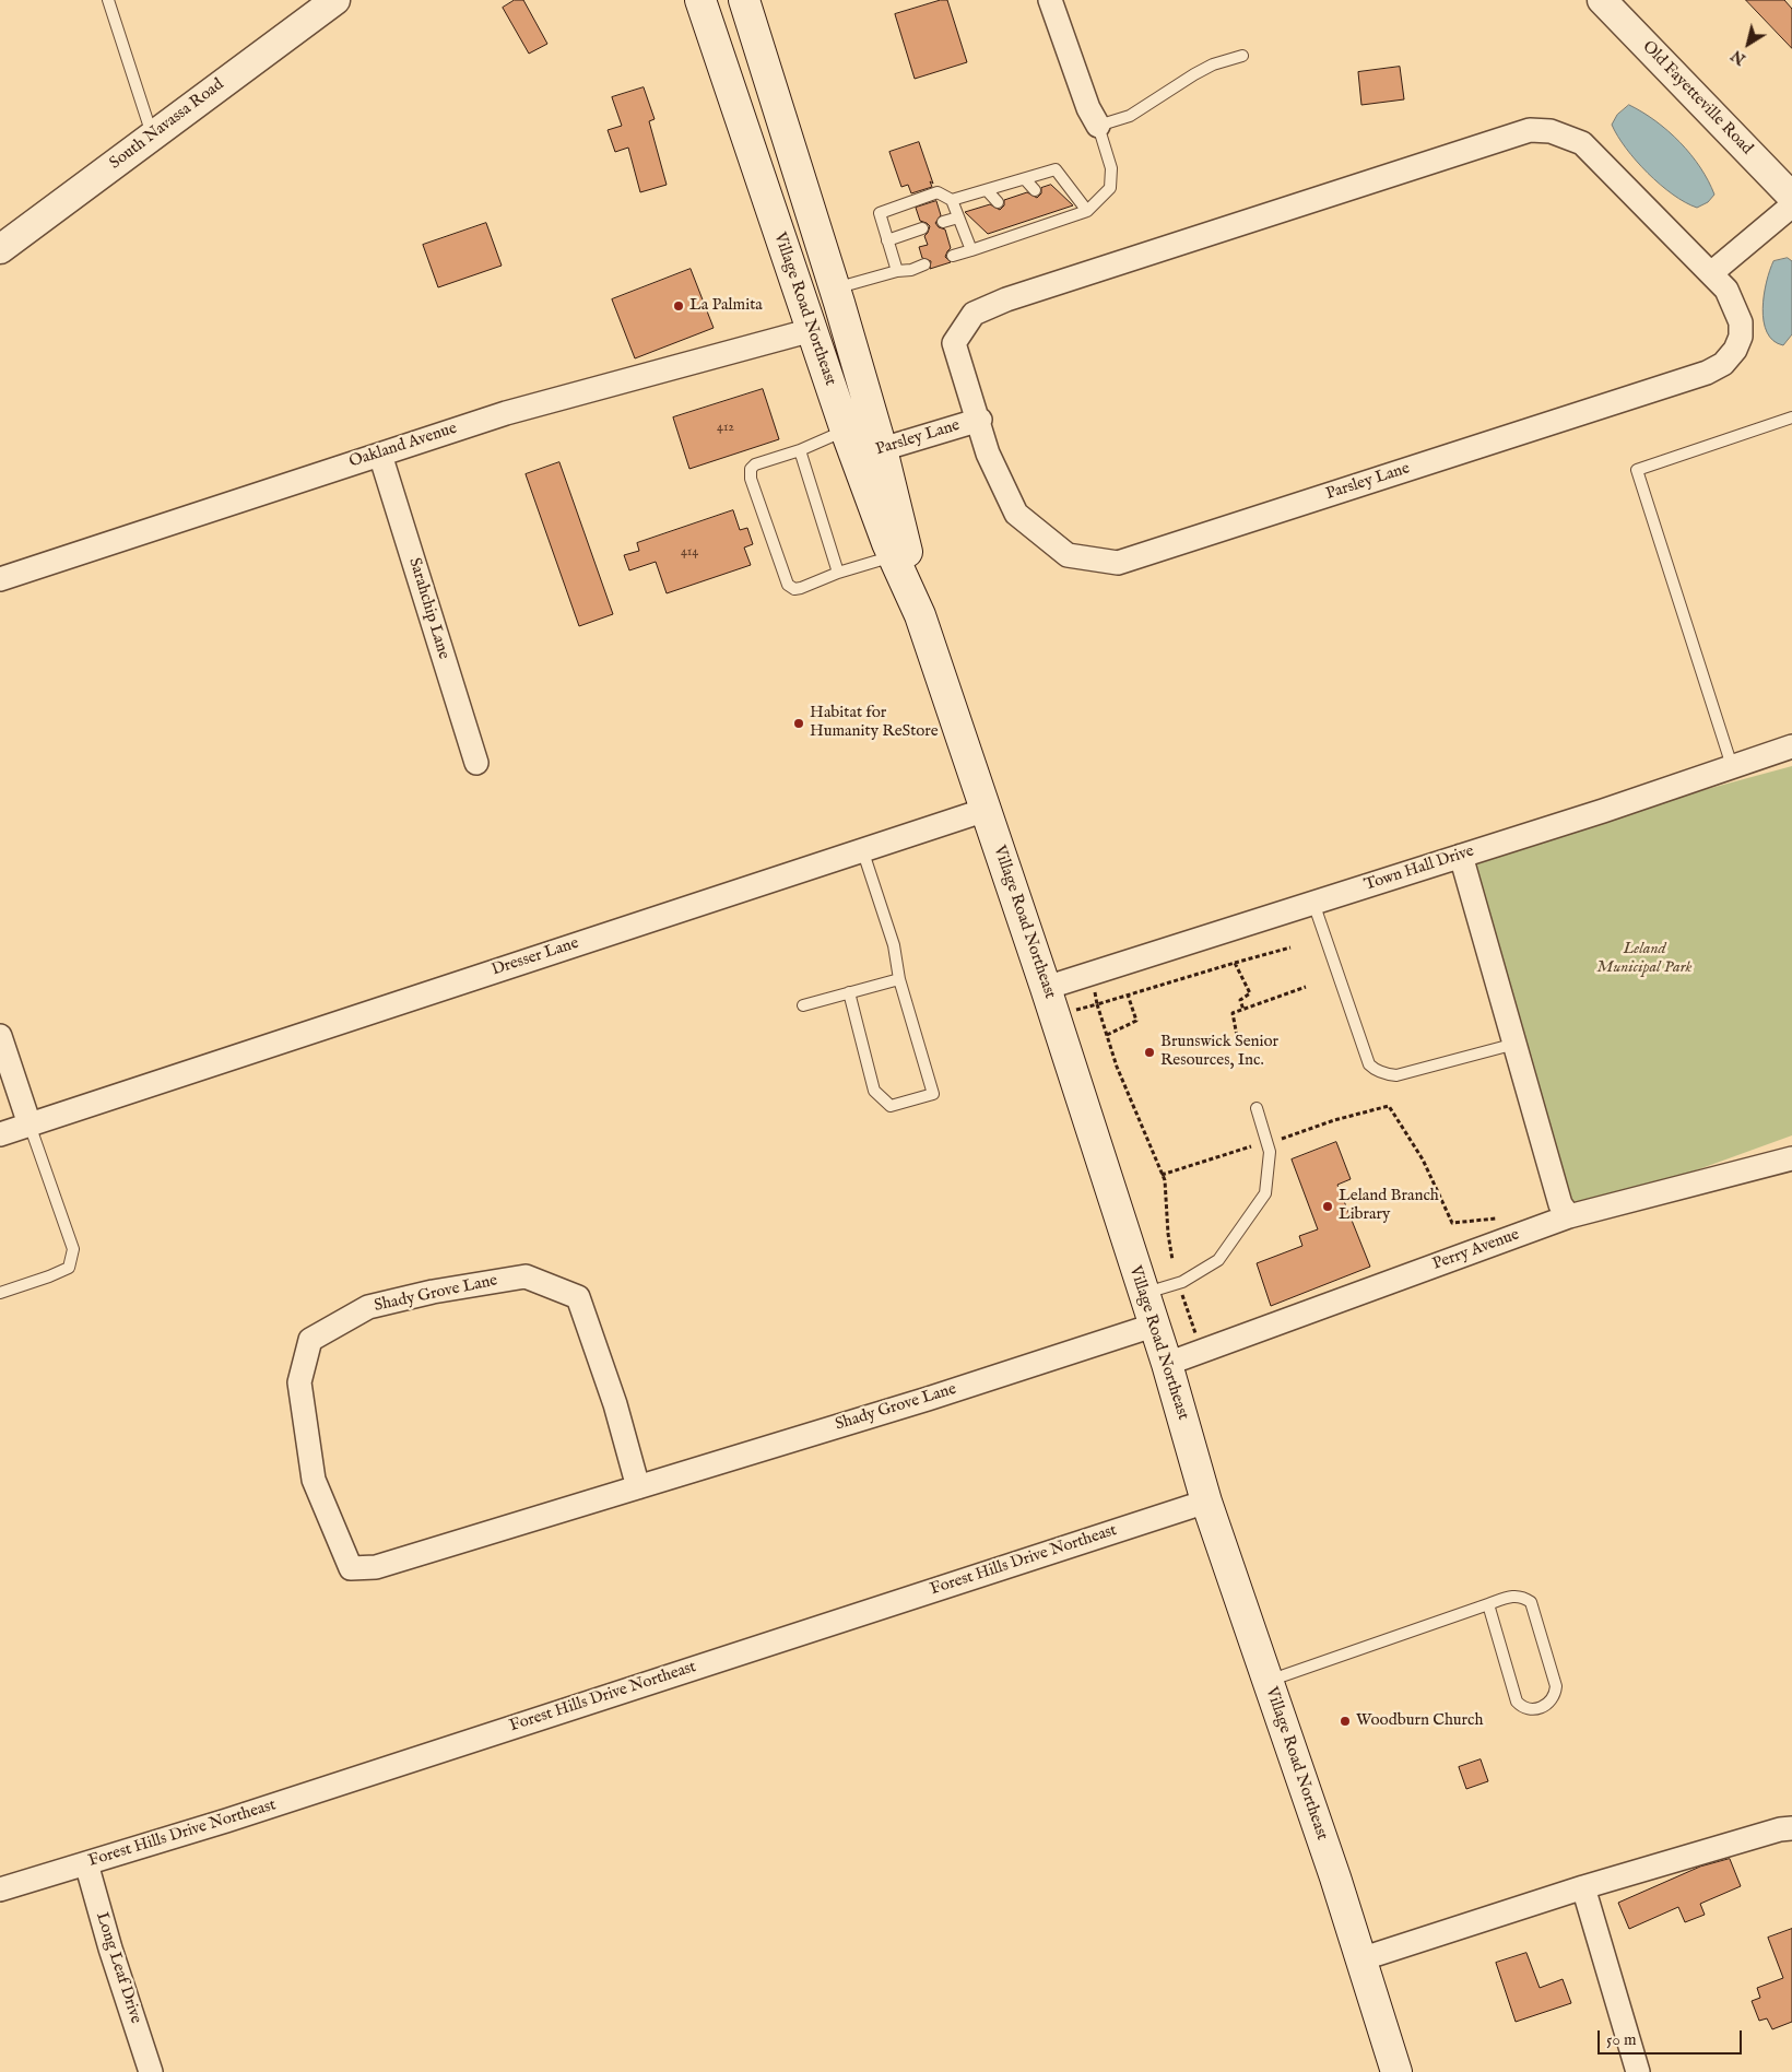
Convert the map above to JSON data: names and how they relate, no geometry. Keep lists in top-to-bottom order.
{
  "streets": {
    "main road": ["Village Road Northeast"],
    "street": [
      "Old Fayetteville Road",
      "South Navassa Road",
      "Parsley Lane",
      "Oakland Avenue",
      "Sarahchip Lane",
      "Town Hall Drive",
      "Dresser Lane",
      "Perry Avenue",
      "Shady Grove Lane",
      "Forest Hills Drive Northeast",
      "Long Leaf Drive"
    ]
  },
  "crossings": [
    ["Village Road Northeast", "Parsley Lane"],
    ["Village Road Northeast", "Oakland Avenue"],
    ["Village Road Northeast", "Town Hall Drive"],
    ["Village Road Northeast", "Dresser Lane"],
    ["Village Road Northeast", "Perry Avenue"],
    ["Village Road Northeast", "Shady Grove Lane"],
    ["Village Road Northeast", "Forest Hills Drive Northeast"],
    ["Oakland Avenue", "Sarahchip Lane"],
    ["Forest Hills Drive Northeast", "Long Leaf Drive"]
  ],
  "parks": ["Leland Municipal Park"],
  "places": [
    "La Palmita",
    "Habitat for Humanity ReStore",
    "Brunswick Senior Resources, Inc.",
    "Leland Branch Library",
    "Woodburn Church"
  ],
  "house_numbers": ["412", "414"],
  "scale_bar": "50 m",
  "north": "bottom left"
}
